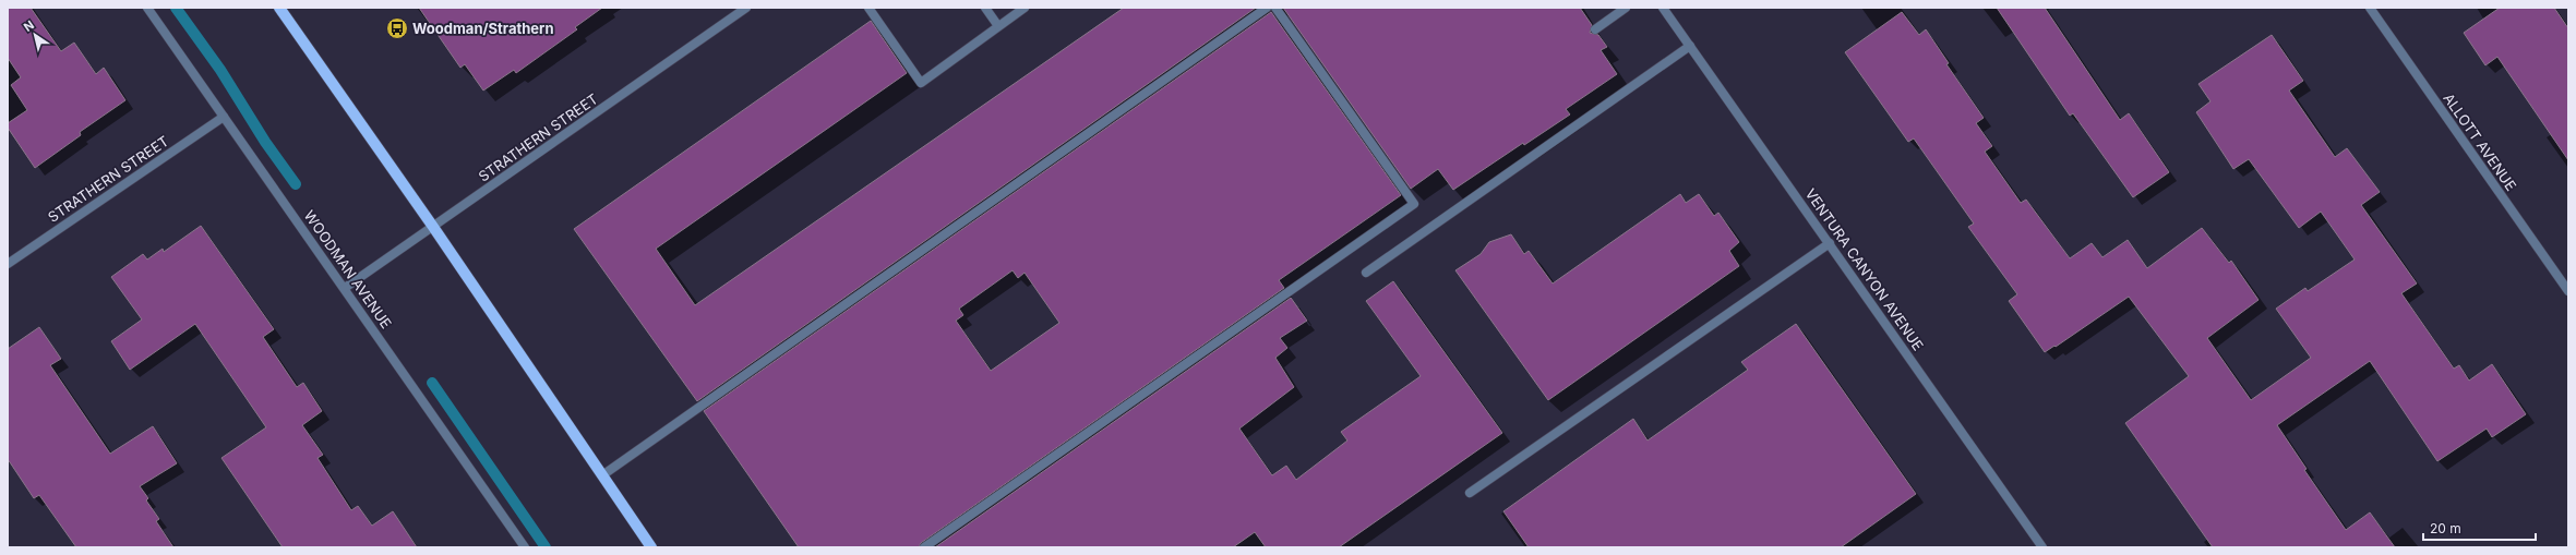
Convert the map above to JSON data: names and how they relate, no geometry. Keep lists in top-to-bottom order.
{
  "streets": {
    "street": [
      "STRATHERN STREET",
      "ALLOTT AVENUE",
      "WOODMAN AVENUE",
      "VENTURA CANYON AVENUE"
    ]
  },
  "crossings": [
    ["STRATHERN STREET", "WOODMAN AVENUE"]
  ],
  "places": {
    "bus stop": ["Woodman/Strathern"]
  },
  "scale_bar": "20 m",
  "north": "top left"
}
